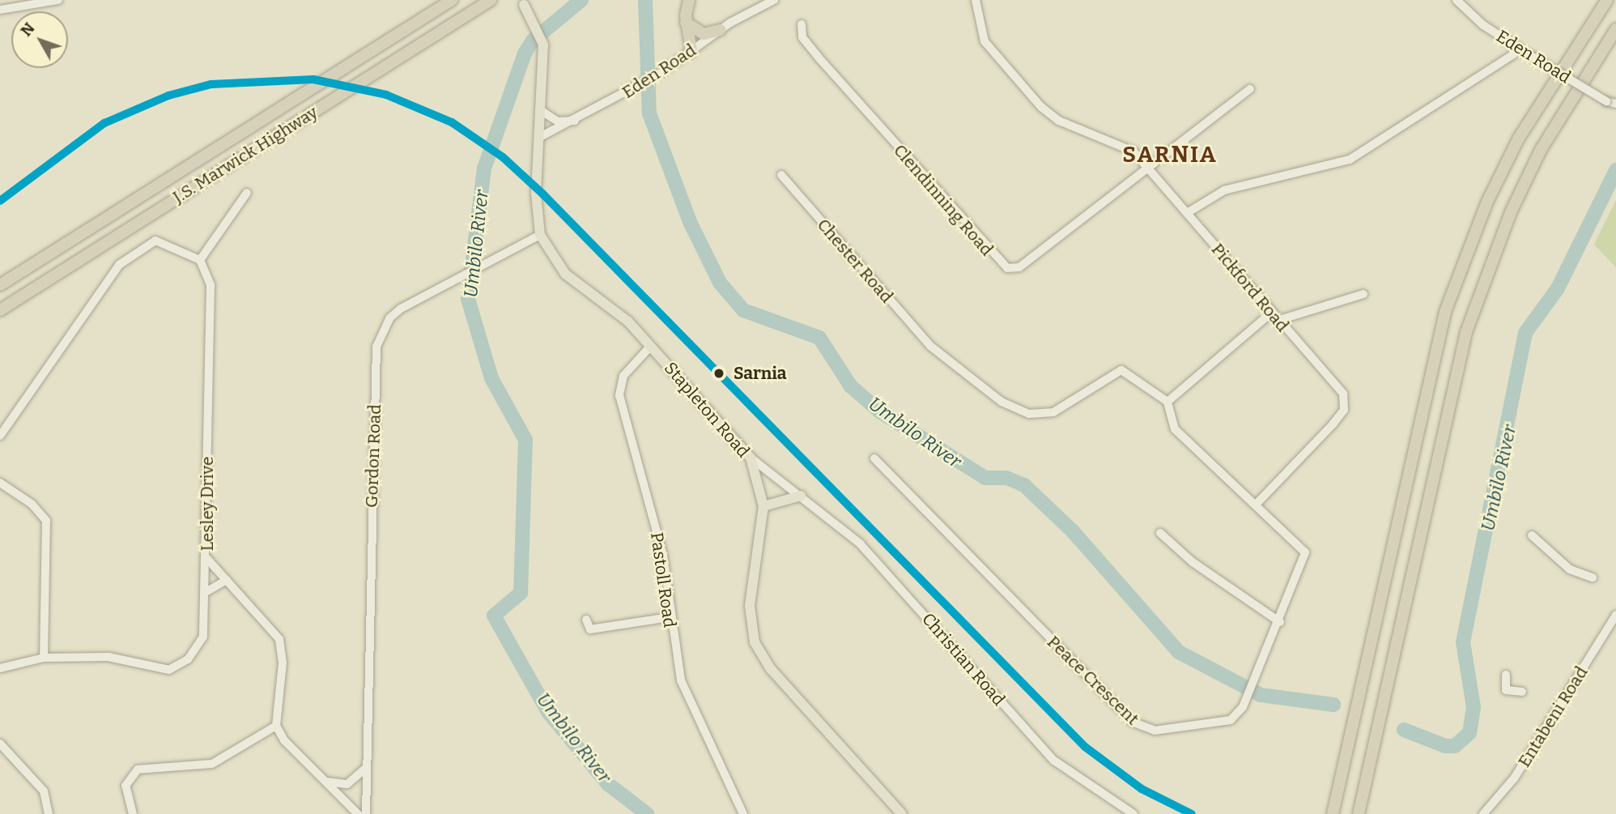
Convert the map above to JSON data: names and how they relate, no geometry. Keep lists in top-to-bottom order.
{
  "streets": {
    "highway": ["J.S. Marwick Highway"],
    "main road": ["Stapleton Road"],
    "street": [
      "Eden Road",
      "Clendinning Road",
      "Chester Road",
      "Pickford Road",
      "Gordon Road",
      "Lesley Drive",
      "Pastoll Road",
      "Christian Road",
      "Peace Crescent",
      "Entabeni Road"
    ]
  },
  "crossings": [
    ["Eden Road", "Stapleton Road"],
    ["Clendinning Road", "Pickford Road"],
    ["Pickford Road", "Peace Crescent"],
    ["Stapleton Road", "Gordon Road"],
    ["Stapleton Road", "Pastoll Road"],
    ["Stapleton Road", "Christian Road"]
  ],
  "districts": ["SARNIA"],
  "water": ["Umbilo River"],
  "places": ["Sarnia"],
  "north": "top left"
}
